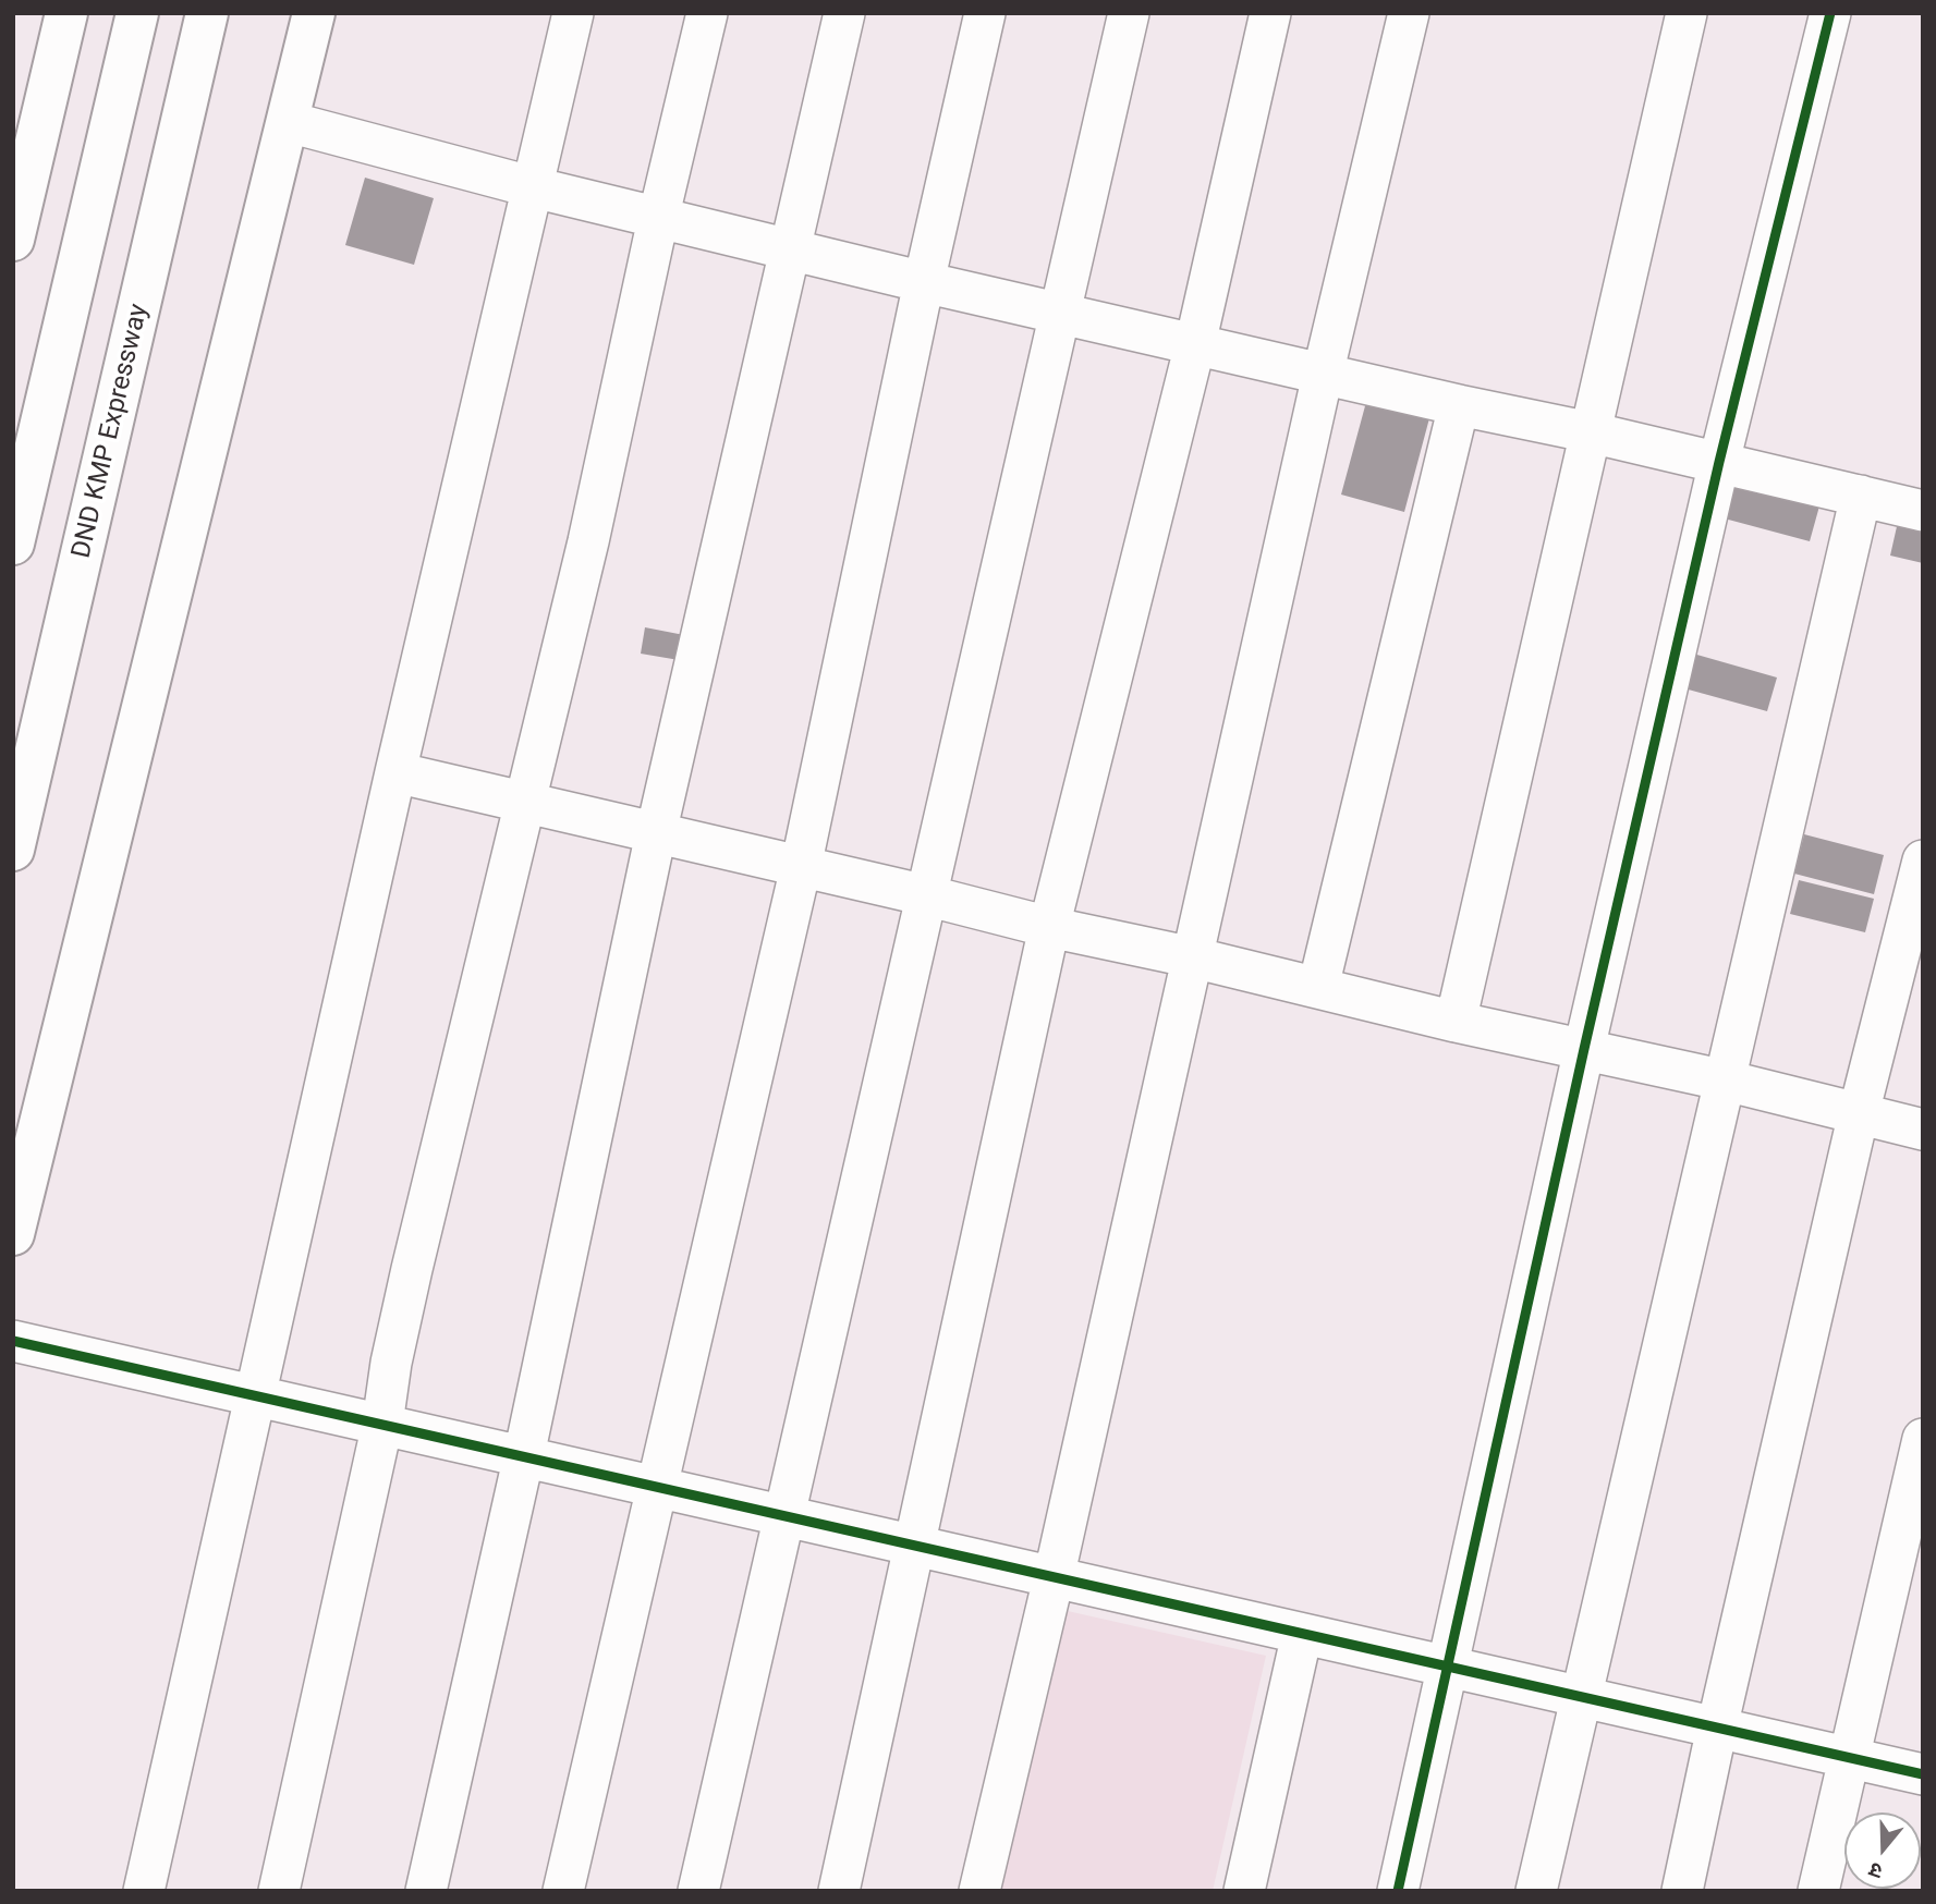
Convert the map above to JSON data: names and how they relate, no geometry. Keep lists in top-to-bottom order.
{
  "streets": {
    "main road": ["DND KMP Expressway"]
  },
  "north": "bottom"
}
